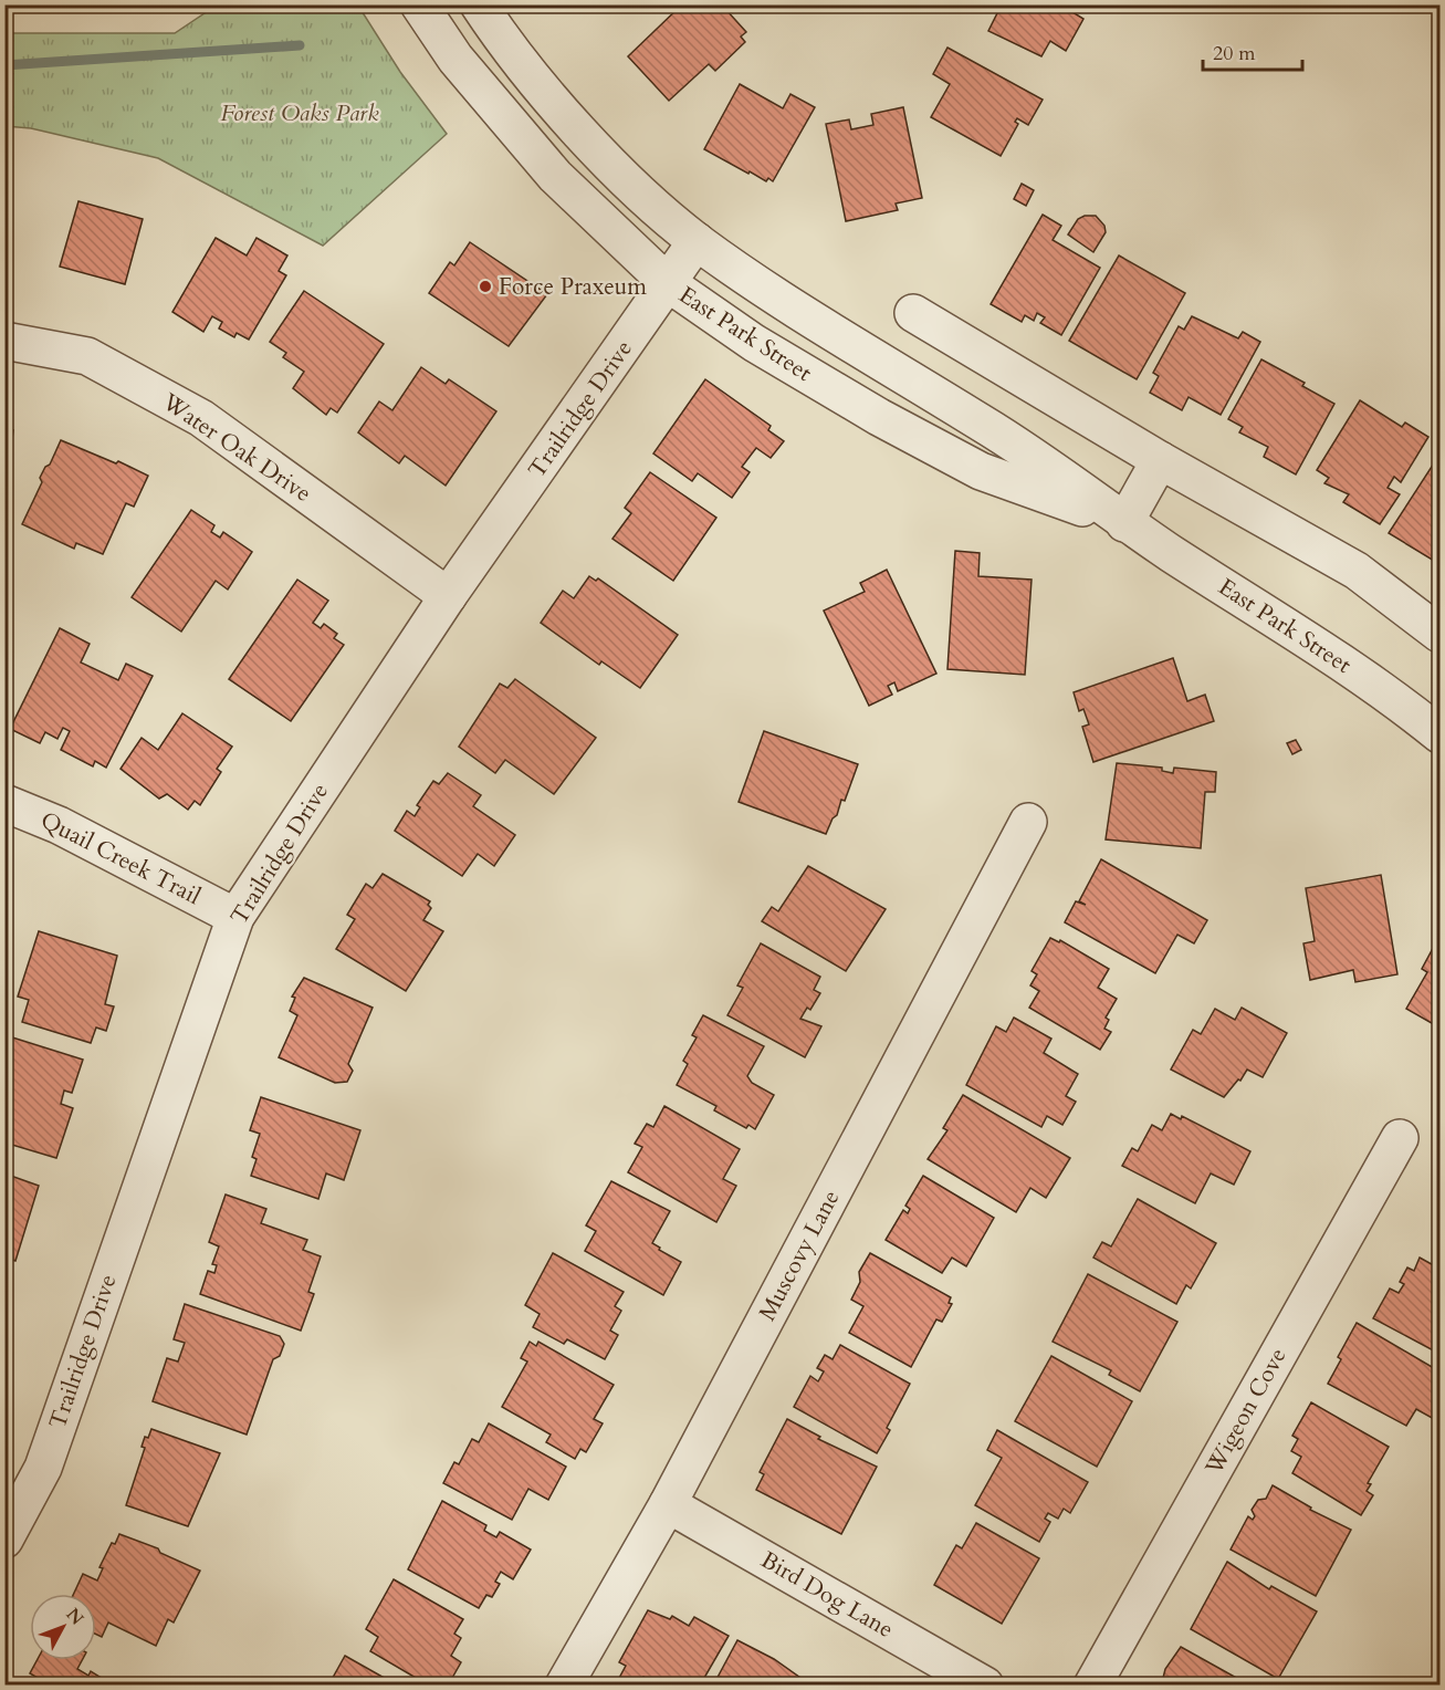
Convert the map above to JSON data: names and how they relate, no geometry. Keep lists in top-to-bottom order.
{
  "streets": {
    "street": [
      "East Park Street",
      "Trailridge Drive",
      "Water Oak Drive",
      "Quail Creek Trail",
      "Muscovy Lane",
      "Wigeon Cove",
      "Bird Dog Lane"
    ]
  },
  "crossings": [
    ["East Park Street", "Trailridge Drive"],
    ["Trailridge Drive", "Water Oak Drive"],
    ["Trailridge Drive", "Quail Creek Trail"],
    ["Muscovy Lane", "Bird Dog Lane"]
  ],
  "parks": ["Forest Oaks Park"],
  "places": ["Force Praxeum"],
  "scale_bar": "20 m",
  "north": "top right"
}
